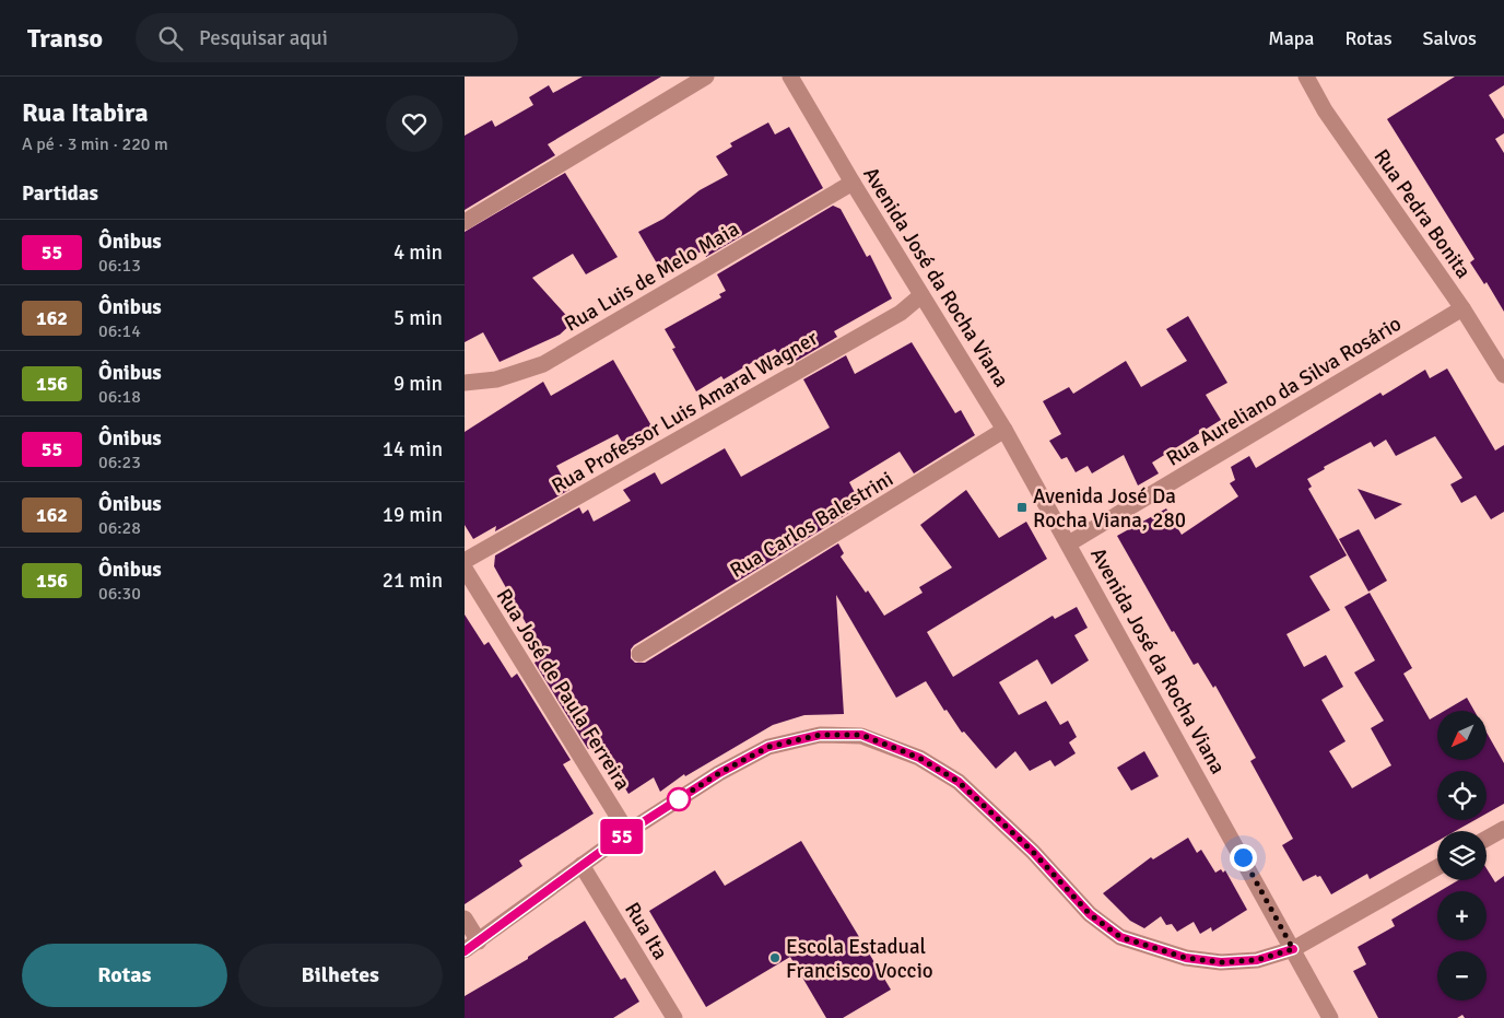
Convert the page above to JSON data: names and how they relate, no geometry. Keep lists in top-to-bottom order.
{
  "streets": {
    "street": [
      "Rua Pedra Bonita",
      "Rua Luis de Melo Maia",
      "Avenida José da Rocha Viana",
      "Rua Aureliano da Silva Rosário",
      "Rua Professor Luis Amaral Wagner",
      "Rua Carlos Balestrini",
      "Rua José de Paula Ferreira",
      "Rua Ita"
    ]
  },
  "crossings": [
    ["Rua Pedra Bonita", "Rua Aureliano da Silva Rosário"],
    ["Rua Luis de Melo Maia", "Avenida José da Rocha Viana"],
    ["Avenida José da Rocha Viana", "Rua Aureliano da Silva Rosário"],
    ["Avenida José da Rocha Viana", "Rua Professor Luis Amaral Wagner"],
    ["Avenida José da Rocha Viana", "Rua Carlos Balestrini"]
  ],
  "places": {
    "transit": ["Avenida José Da Rocha Viana, 280"],
    "other": ["Escola Estadual Francisco Voccio"]
  },
  "lines": ["bus line 55"],
  "north": "bottom left",
  "page": {
    "header": "Transo",
    "search": "Pesquisar aqui",
    "nav": ["Mapa", "Rotas", "Salvos"],
    "heading": [
      ["Rua Itabira", "A pé · 3 min · 220 m"],
      "Partidas"
    ],
    "on_map": "55",
    "list": [
      {
        "mark": "55",
        "name": "Ônibus",
        "note": "06:13",
        "value": "4 min"
      },
      {
        "mark": "162",
        "name": "Ônibus",
        "note": "06:14",
        "value": "5 min"
      },
      {
        "mark": "156",
        "name": "Ônibus",
        "note": "06:18",
        "value": "9 min"
      },
      {
        "mark": "55",
        "name": "Ônibus",
        "note": "06:23",
        "value": "14 min"
      },
      {
        "mark": "162",
        "name": "Ônibus",
        "note": "06:28",
        "value": "19 min"
      },
      {
        "mark": "156",
        "name": "Ônibus",
        "note": "06:30",
        "value": "21 min"
      }
    ],
    "map_buttons": ["+", "−"],
    "buttons": ["Rotas", "Bilhetes"]
  }
}
